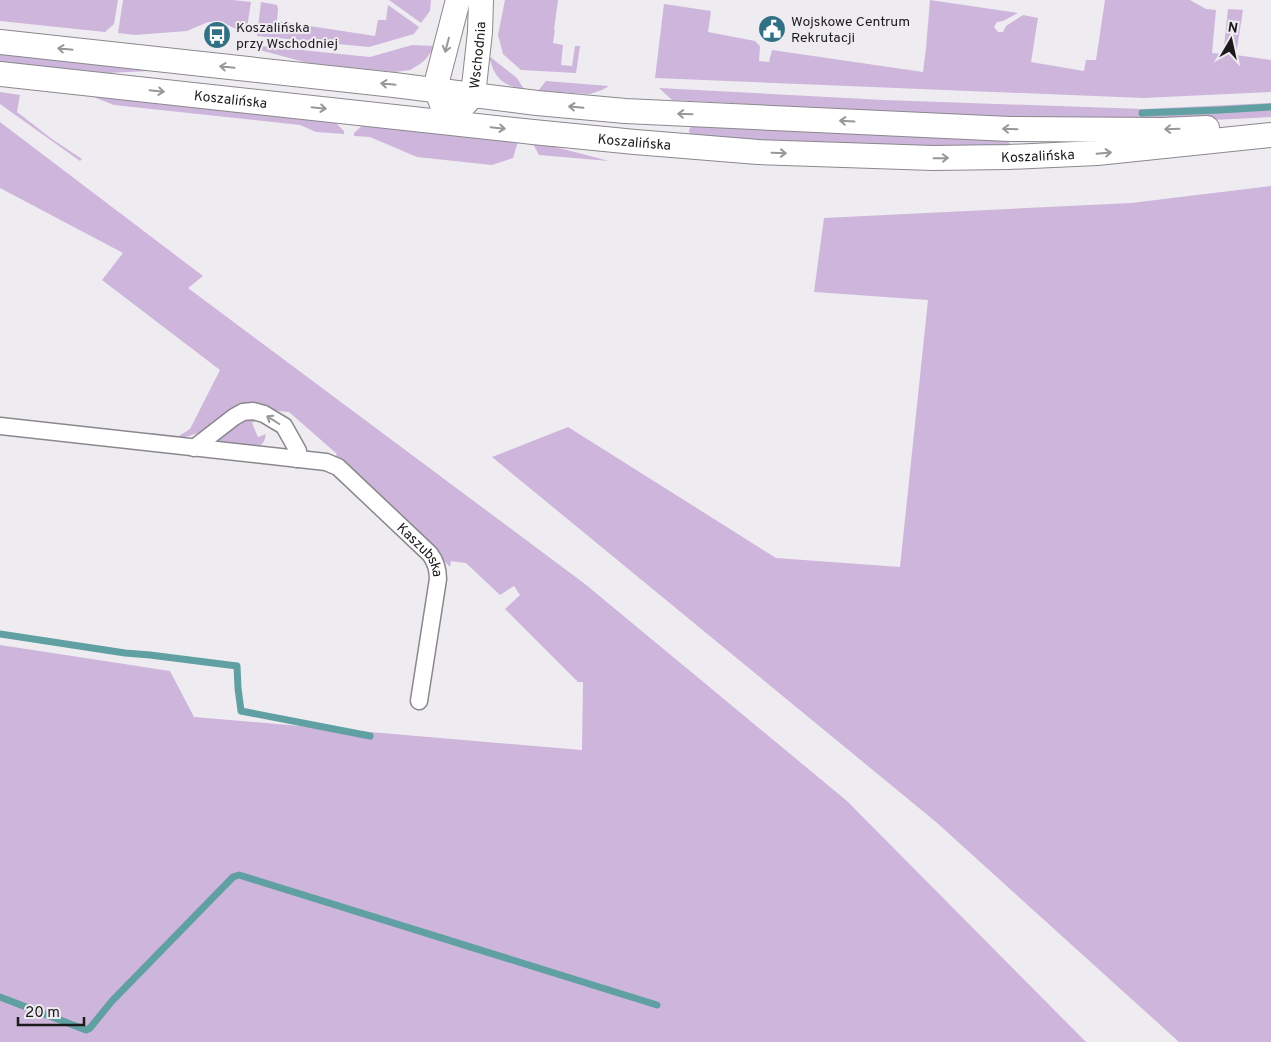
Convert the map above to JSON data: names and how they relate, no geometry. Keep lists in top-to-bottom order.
{
  "streets": {
    "main road": ["Wschodnia", "Koszalińska"],
    "street": ["Kaszubska"]
  },
  "crossings": [
    ["Wschodnia", "Koszalińska"]
  ],
  "places": {
    "public building": ["Wojskowe Centrum Rekrutacji"],
    "bus stop": ["Koszalińska przy Wschodniej"]
  },
  "scale_bar": "20 m",
  "north": "top"
}
